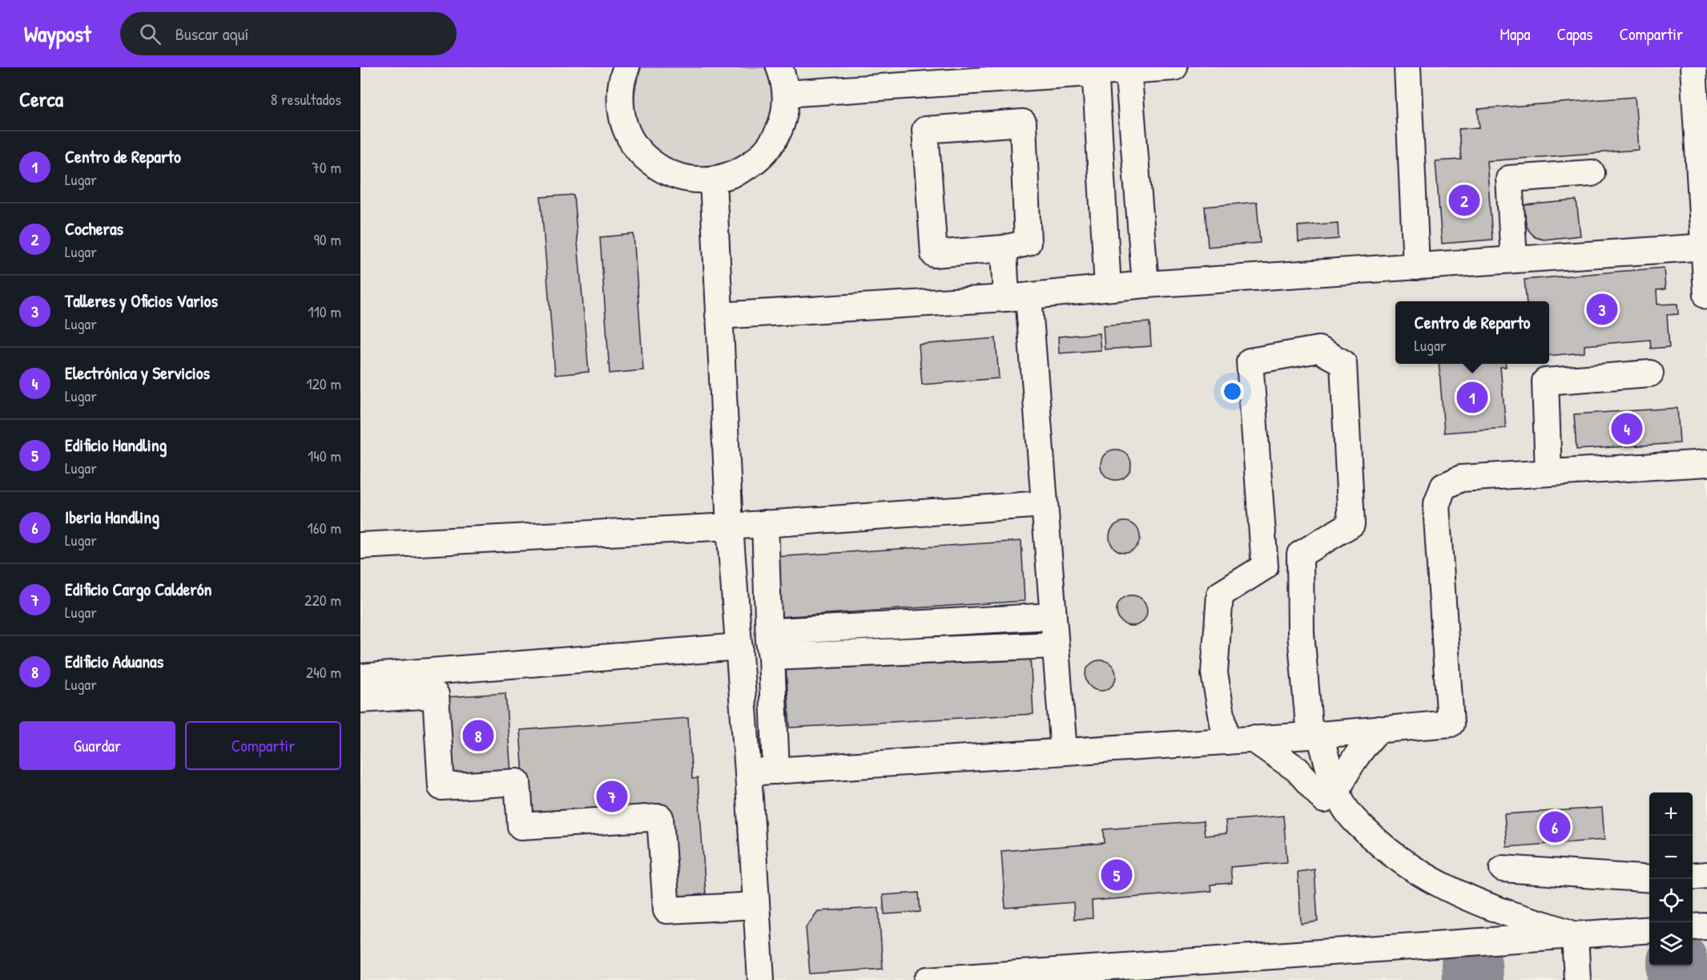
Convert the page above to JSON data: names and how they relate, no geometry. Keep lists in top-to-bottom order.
{
  "page": {
    "header": "Waypost",
    "search": "Buscar aquí",
    "nav": ["Mapa", "Capas", "Compartir"],
    "heading": ["Cerca", "8 resultados"],
    "list": [
      {
        "mark": "1",
        "name": "Centro de Reparto",
        "note": "Lugar",
        "value": "70 m"
      },
      {
        "mark": "2",
        "name": "Cocheras",
        "note": "Lugar",
        "value": "90 m"
      },
      {
        "mark": "3",
        "name": "Talleres y Oficios Varios",
        "note": "Lugar",
        "value": "110 m"
      },
      {
        "mark": "4",
        "name": "Electrónica y Servicios",
        "note": "Lugar",
        "value": "120 m"
      },
      {
        "mark": "5",
        "name": "Edificio Handling",
        "note": "Lugar",
        "value": "140 m"
      },
      {
        "mark": "6",
        "name": "Iberia Handling",
        "note": "Lugar",
        "value": "160 m"
      },
      {
        "mark": "7",
        "name": "Edificio Cargo Calderón",
        "note": "Lugar",
        "value": "220 m"
      },
      {
        "mark": "8",
        "name": "Edificio Aduanas",
        "note": "Lugar",
        "value": "240 m"
      }
    ],
    "pins": [
      "2",
      "3",
      "1",
      "4",
      "8",
      "7",
      "6",
      "5"
    ],
    "popup": ["Centro de Reparto", "Lugar"],
    "buttons": ["Guardar", "Compartir"],
    "map_buttons": ["+", "−"]
  }
}
